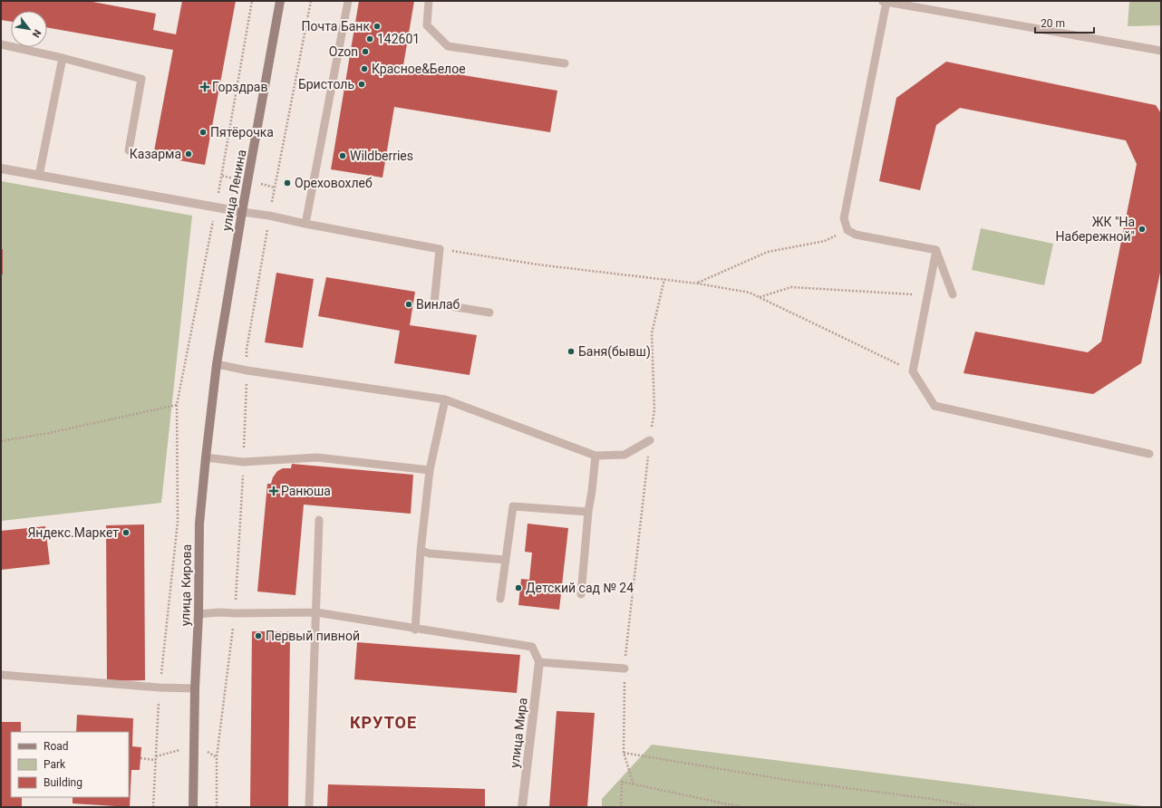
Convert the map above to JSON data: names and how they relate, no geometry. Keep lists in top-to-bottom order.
{
  "streets": {
    "street": ["улица Ленина", "улица Кирова", "улица Мира"]
  },
  "crossings": [
    ["улица Ленина", "улица Кирова"]
  ],
  "districts": ["КРУТОЕ"],
  "places": {
    "other": [
      "Почта Банк",
      "142601",
      "Ozon",
      "Красное&Белое",
      "Бристоль",
      "Пятёрочка",
      "Казарма",
      "Wildberries",
      "Ореховохлеб",
      "ЖК \"На Набережной\"",
      "Винлаб",
      "Баня(бывш)",
      "Яндекс.Маркет",
      "Детский сад № 24",
      "Первый пивной"
    ],
    "health": ["Горздрав", "Ранюша"]
  },
  "legend": ["Road", "Park", "Building"],
  "scale_bar": "20 m",
  "north": "bottom right"
}
